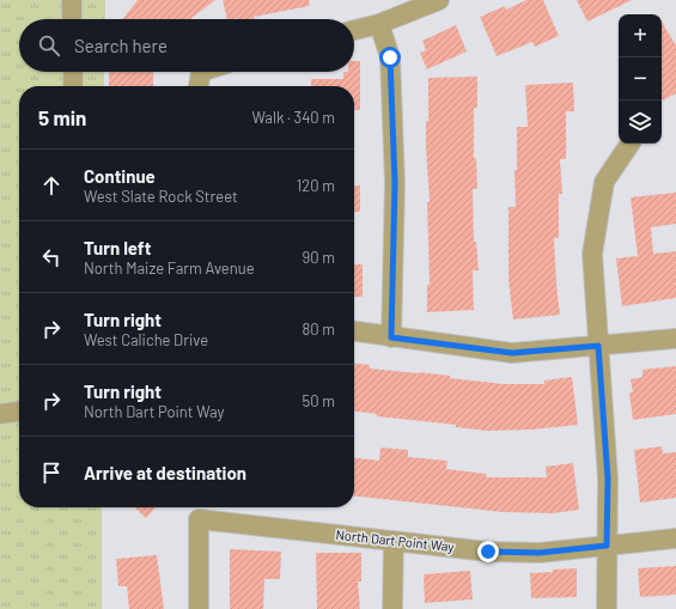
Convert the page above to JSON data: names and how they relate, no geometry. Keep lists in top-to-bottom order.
{
  "streets": {
    "street": ["North Dart Point Way"]
  },
  "page": {
    "map_buttons": ["+", "−"],
    "search": "Search here",
    "heading": ["5 min", "Walk · 340 m"],
    "list": [
      ["Continue", "West Slate Rock Street", "120 m"],
      ["Turn left", "North Maize Farm Avenue", "90 m"],
      ["Turn right", "West Caliche Drive", "80 m"],
      ["Turn right", "North Dart Point Way", "50 m"],
      "Arrive at destination"
    ]
  }
}
